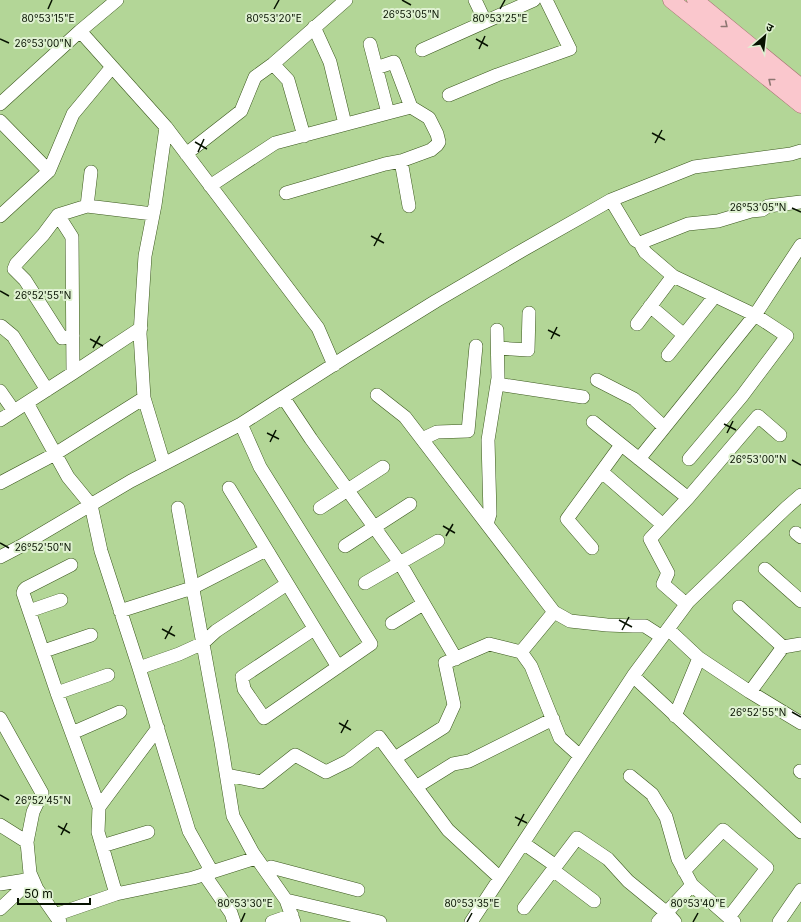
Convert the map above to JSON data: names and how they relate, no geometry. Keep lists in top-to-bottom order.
{
  "scale_bar": "50 m",
  "north": "top right",
  "coordinates": [
    "26°53'05\"N",
    "80°53'15\"E",
    "80°53'20\"E",
    "80°53'25\"E",
    "26°53'00\"N",
    "26°52'55\"N",
    "26°52'50\"N",
    "26°52'45\"N",
    "80°53'30\"E",
    "80°53'35\"E",
    "80°53'40\"E"
  ]
}
